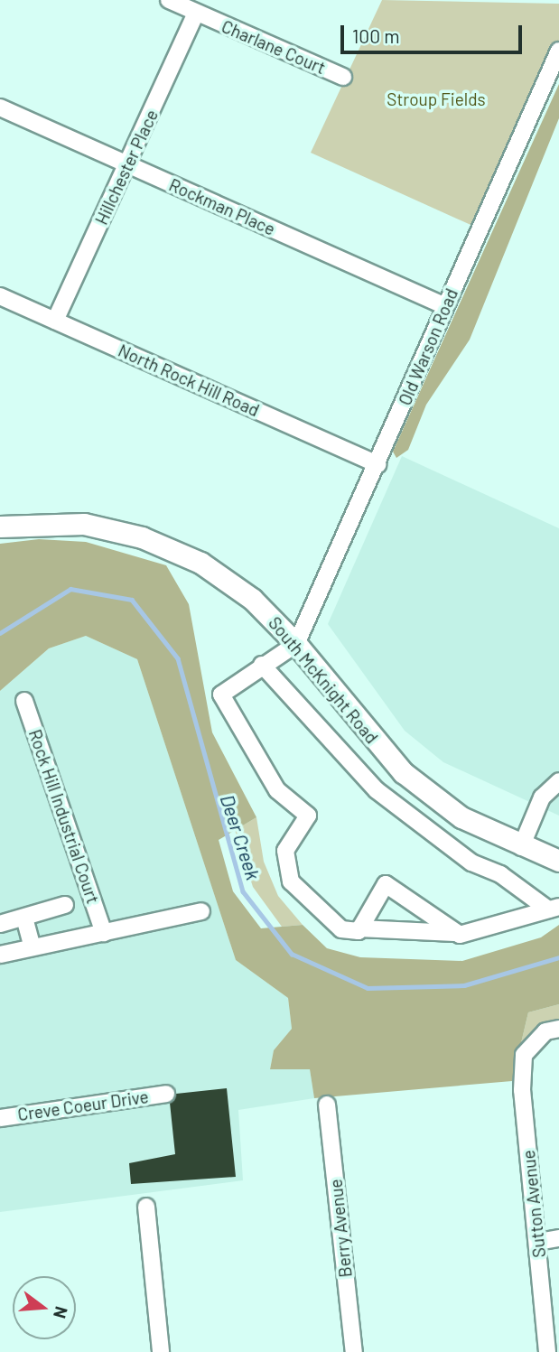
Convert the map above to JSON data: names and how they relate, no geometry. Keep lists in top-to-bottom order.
{
  "streets": {
    "main road": ["South McKnight Road"],
    "street": [
      "Charlane Court",
      "Hillchester Place",
      "Rockman Place",
      "Old Warson Road",
      "North Rock Hill Road",
      "Rock Hill Industrial Court",
      "Creve Coeur Drive",
      "Sutton Avenue",
      "Berry Avenue"
    ]
  },
  "crossings": [
    ["Charlane Court", "Hillchester Place"],
    ["Hillchester Place", "Rockman Place"],
    ["Hillchester Place", "North Rock Hill Road"],
    ["Rockman Place", "Old Warson Road"],
    ["Old Warson Road", "North Rock Hill Road"],
    ["Old Warson Road", "South McKnight Road"]
  ],
  "water": ["Deer Creek"],
  "parks": ["Stroup Fields"],
  "scale_bar": "100 m",
  "north": "right"
}
